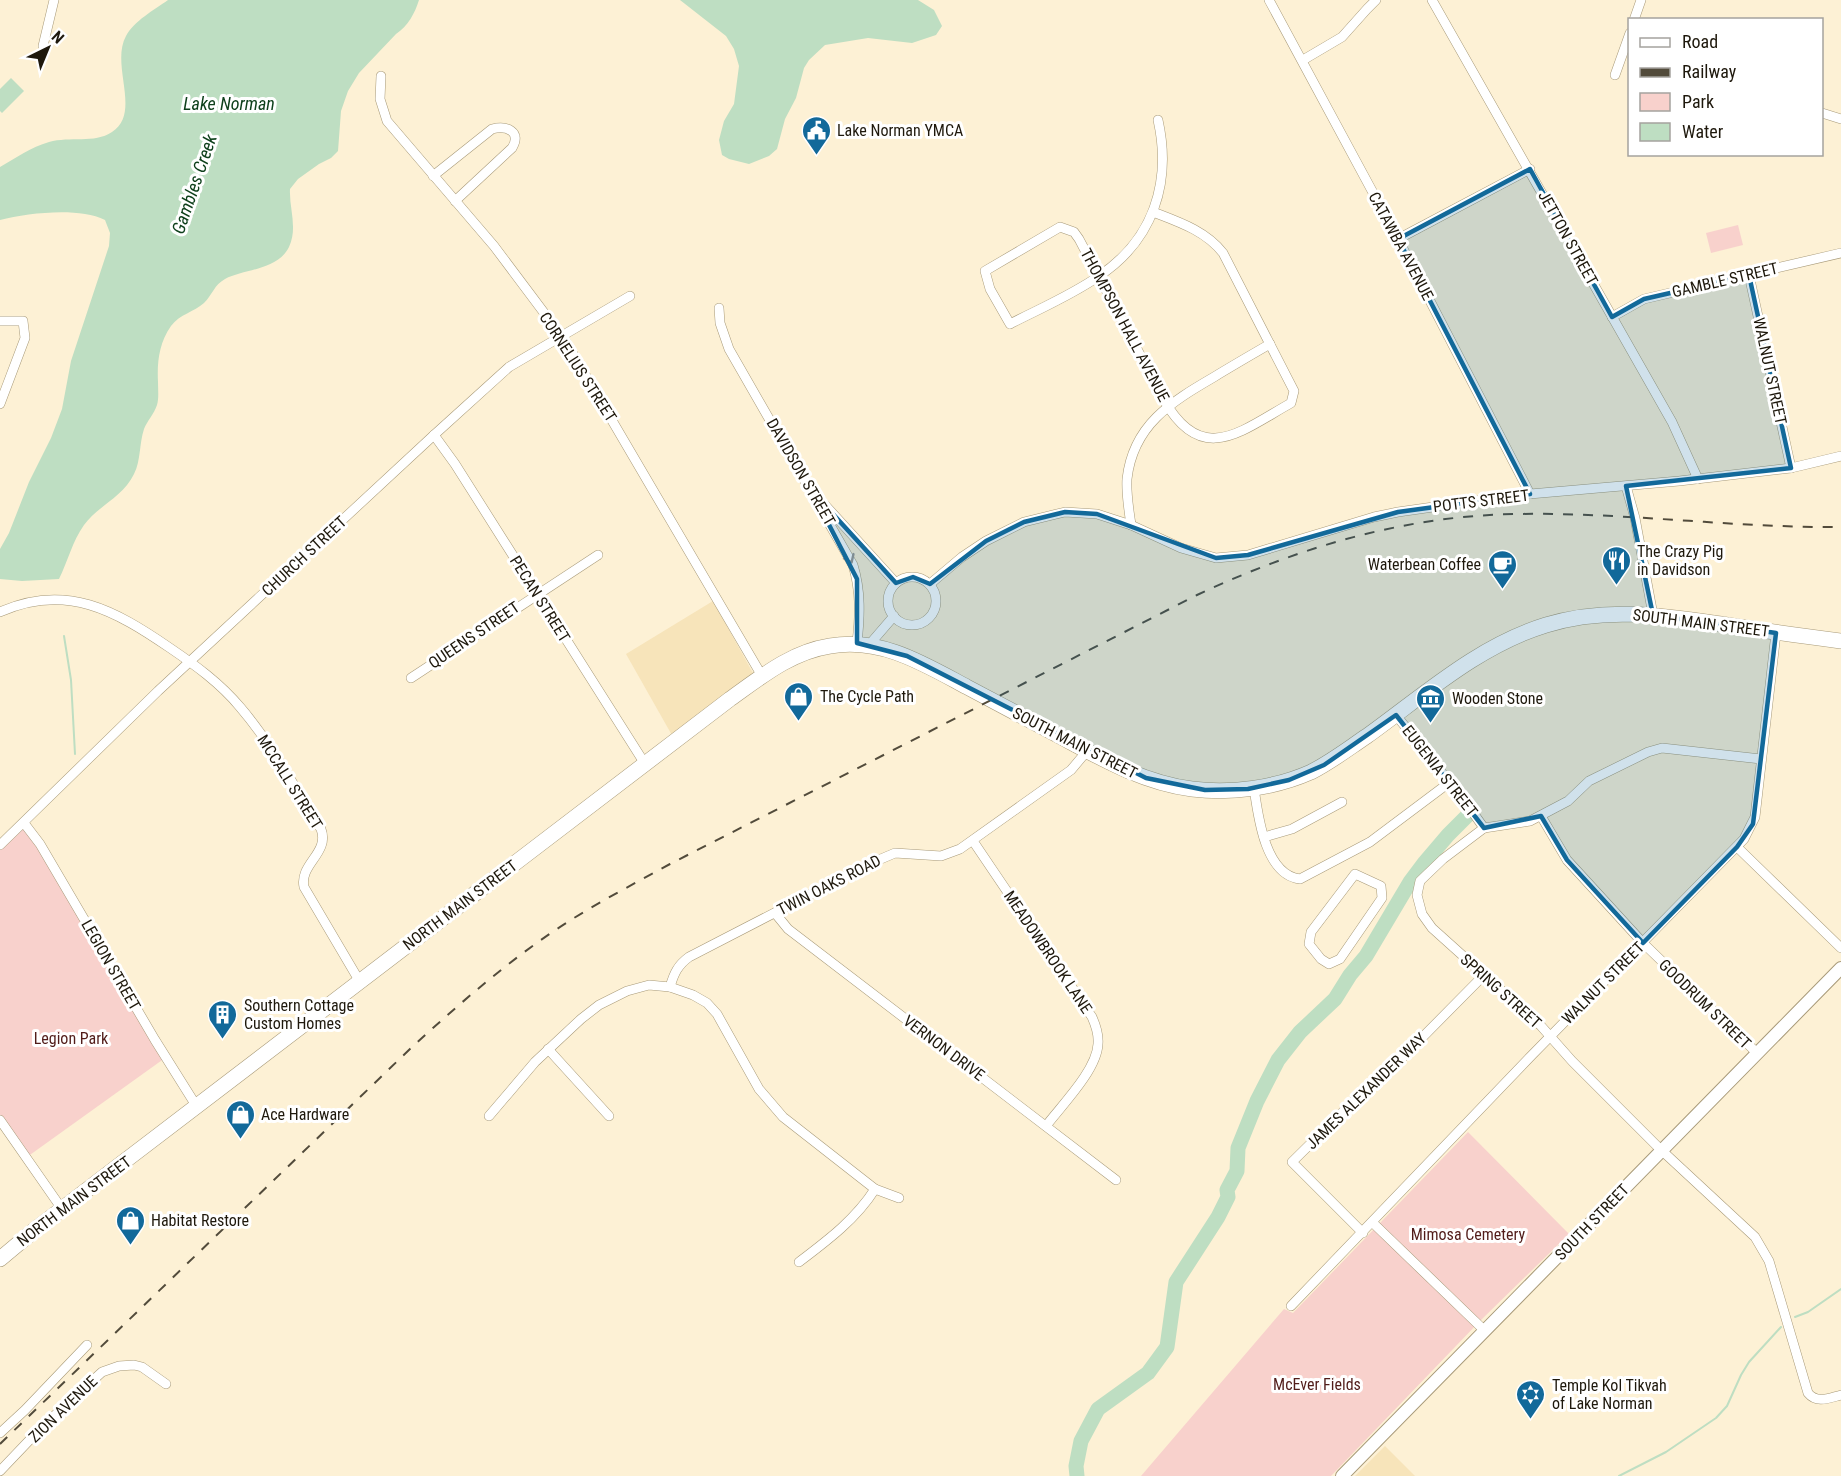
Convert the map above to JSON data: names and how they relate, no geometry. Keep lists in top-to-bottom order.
{
  "streets": {
    "main road": ["SOUTH MAIN STREET", "NORTH MAIN STREET"],
    "street": [
      "JETTON STREET",
      "CATAWBA AVENUE",
      "GAMBLE STREET",
      "THOMPSON HALL AVENUE",
      "CORNELIUS STREET",
      "WALNUT STREET",
      "DAVIDSON STREET",
      "POTTS STREET",
      "CHURCH STREET",
      "PECAN STREET",
      "QUEENS STREET",
      "EUGENIA STREET",
      "MCCALL STREET",
      "TWIN OAKS ROAD",
      "MEADOWBROOK LANE",
      "LEGION STREET",
      "SPRING STREET",
      "GOODRUM STREET",
      "VERNON DRIVE",
      "JAMES ALEXANDER WAY",
      "SOUTH STREET",
      "ZION AVENUE"
    ]
  },
  "crossings": [
    ["JETTON STREET", "GAMBLE STREET"],
    ["JETTON STREET", "POTTS STREET"],
    ["CATAWBA AVENUE", "POTTS STREET"],
    ["GAMBLE STREET", "WALNUT STREET"],
    ["CORNELIUS STREET", "CHURCH STREET"],
    ["CORNELIUS STREET", "NORTH MAIN STREET"],
    ["WALNUT STREET", "POTTS STREET"],
    ["WALNUT STREET", "SOUTH MAIN STREET"],
    ["WALNUT STREET", "SPRING STREET"],
    ["WALNUT STREET", "GOODRUM STREET"],
    ["WALNUT STREET", "JAMES ALEXANDER WAY"],
    ["DAVIDSON STREET", "NORTH MAIN STREET"],
    ["CHURCH STREET", "PECAN STREET"],
    ["CHURCH STREET", "MCCALL STREET"],
    ["CHURCH STREET", "LEGION STREET"],
    ["PECAN STREET", "QUEENS STREET"],
    ["PECAN STREET", "NORTH MAIN STREET"],
    ["SOUTH MAIN STREET", "EUGENIA STREET"],
    ["SOUTH MAIN STREET", "TWIN OAKS ROAD"],
    ["SOUTH MAIN STREET", "NORTH MAIN STREET"],
    ["EUGENIA STREET", "SPRING STREET"],
    ["MCCALL STREET", "NORTH MAIN STREET"],
    ["TWIN OAKS ROAD", "MEADOWBROOK LANE"],
    ["TWIN OAKS ROAD", "VERNON DRIVE"],
    ["NORTH MAIN STREET", "LEGION STREET"],
    ["MEADOWBROOK LANE", "VERNON DRIVE"],
    ["SPRING STREET", "GOODRUM STREET"],
    ["SPRING STREET", "JAMES ALEXANDER WAY"],
    ["SPRING STREET", "SOUTH STREET"],
    ["GOODRUM STREET", "SOUTH STREET"]
  ],
  "water": ["Lake Norman", "Gambles Creek"],
  "parks": ["Legion Park", "Mimosa Cemetery", "McEver Fields"],
  "places": {
    "public building": ["Lake Norman YMCA"],
    "restaurant": ["The Crazy Pig in Davidson"],
    "cafe": ["Waterbean Coffee"],
    "shop": ["The Cycle Path", "Ace Hardware", "Habitat Restore"],
    "museum": ["Wooden Stone"],
    "building": ["Southern Cottage Custom Homes"],
    "synagogue": ["Temple Kol Tikvah of Lake Norman"]
  },
  "legend": [
    "Road",
    "Railway",
    "Park",
    "Water"
  ],
  "north": "top right"
}
